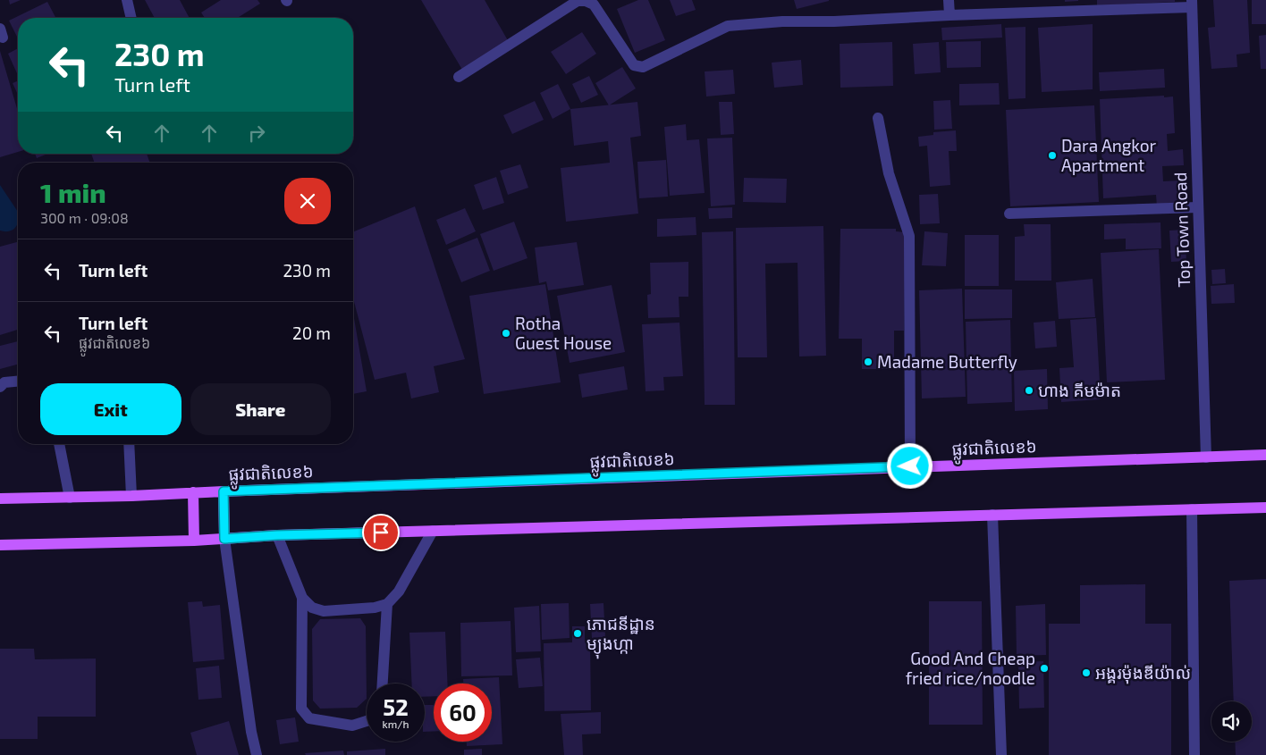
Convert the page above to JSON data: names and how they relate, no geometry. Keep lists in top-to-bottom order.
{
  "streets": {
    "main road": ["ផ្លូវជាតិលេខ៦"],
    "street": ["Top Town Road"]
  },
  "crossings": [
    ["Top Town Road", "ផ្លូវជាតិលេខ៦"]
  ],
  "places": [
    "Dara Angkor Apartment",
    "Rotha Guest House",
    "Madame Butterfly",
    "ហាង គីមម៉ាត",
    "ភោជនីដ្ឋាន ម្យុងហ្កា",
    "Good And Cheap fried rice/noodle",
    "អង្គរម៉ុងឌីយ៉ាល់"
  ],
  "page": {
    "turn": ["230 m", "Turn left"],
    "heading": ["1 min", "300 m · 09:08"],
    "list": [
      {
        "name": "Turn left",
        "value": "230 m"
      },
      {
        "name": "Turn left",
        "note": "ផ្លូវជាតិលេខ៦",
        "value": "20 m"
      }
    ],
    "buttons": ["Exit", "Share"],
    "speed": "52 km/h",
    "limit": "60"
  }
}
